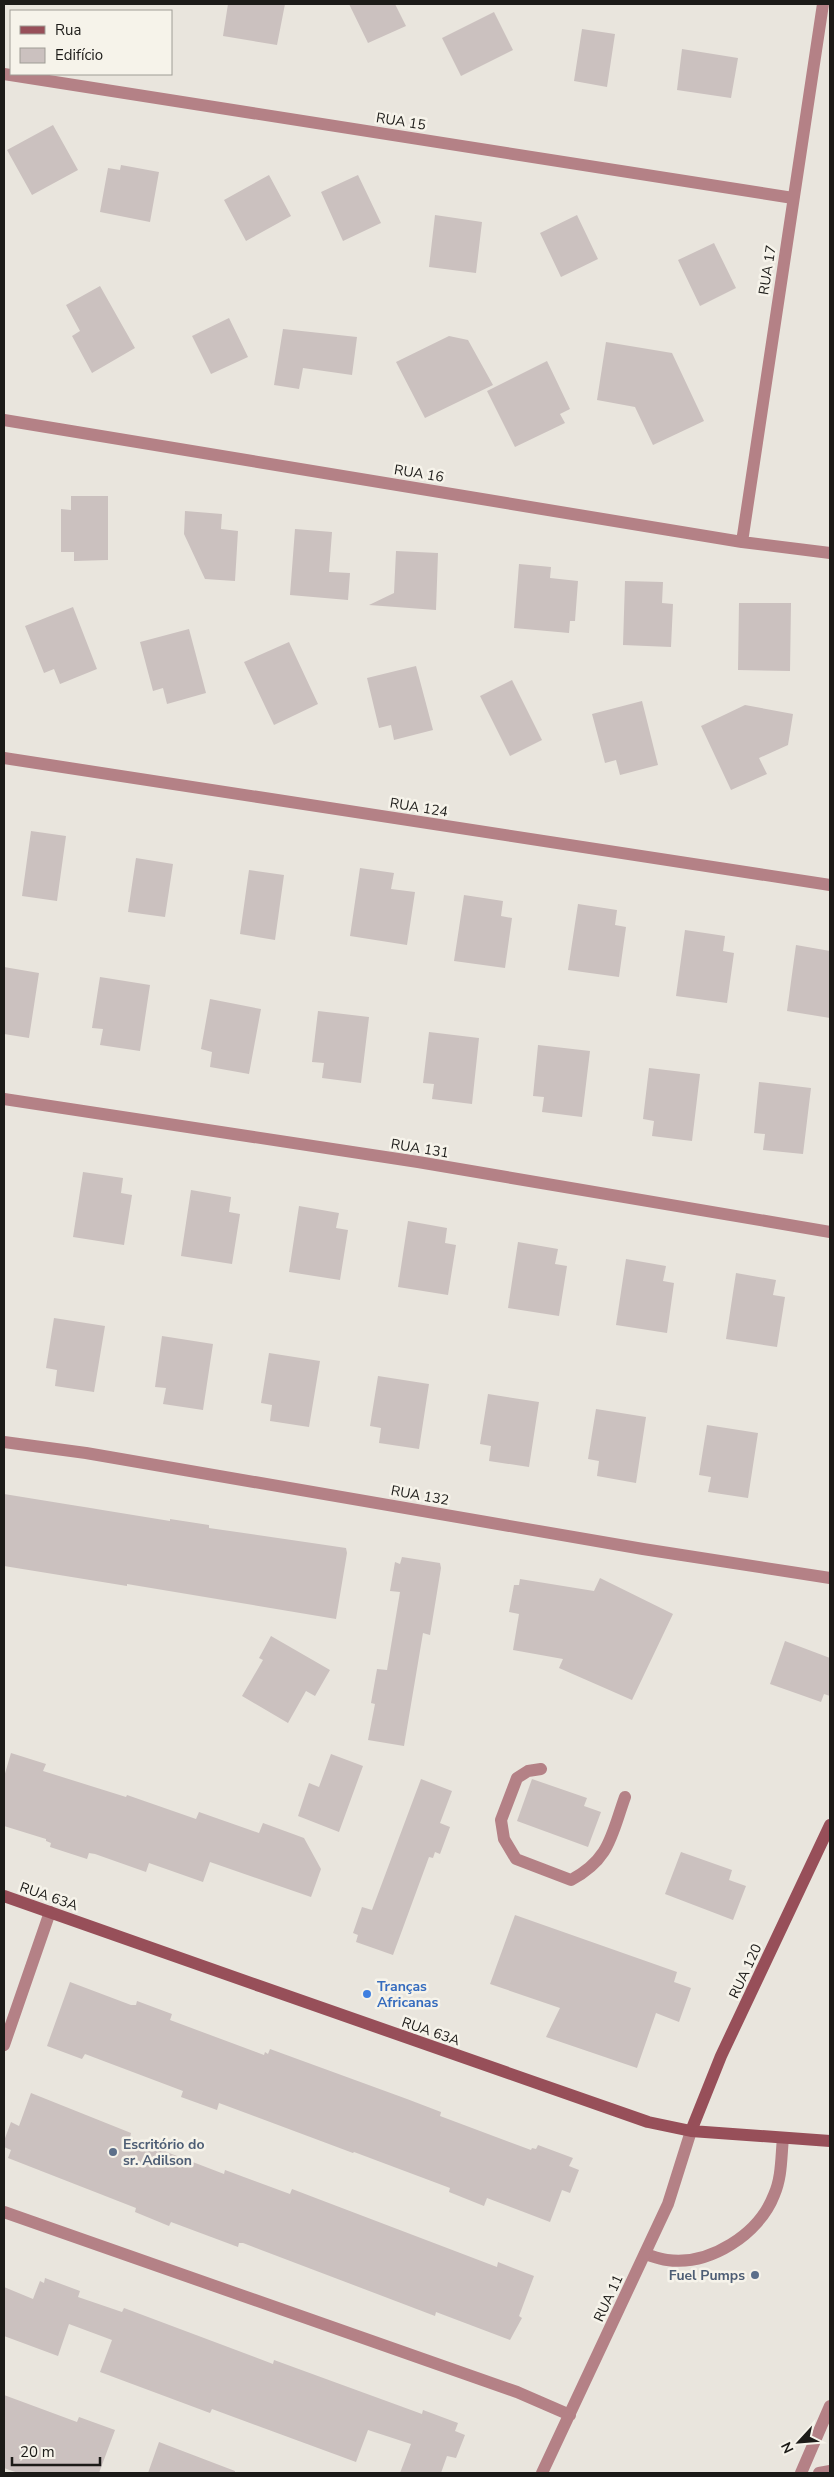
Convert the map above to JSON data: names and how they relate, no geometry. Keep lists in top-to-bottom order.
{
  "streets": {
    "street": [
      "RUA 15",
      "RUA 17",
      "RUA 16",
      "RUA 124",
      "RUA 131",
      "RUA 132",
      "RUA 63A",
      "RUA 120",
      "RUA 11"
    ]
  },
  "crossings": [
    ["RUA 15", "RUA 17"],
    ["RUA 17", "RUA 16"],
    ["RUA 63A", "RUA 120"],
    ["RUA 63A", "RUA 11"],
    ["RUA 120", "RUA 11"]
  ],
  "places": ["Tranças Africanas", "Escritório do sr. Adilson", "Fuel Pumps"],
  "legend": ["Rua", "Edifício"],
  "scale_bar": "20 m",
  "north": "bottom left"
}
